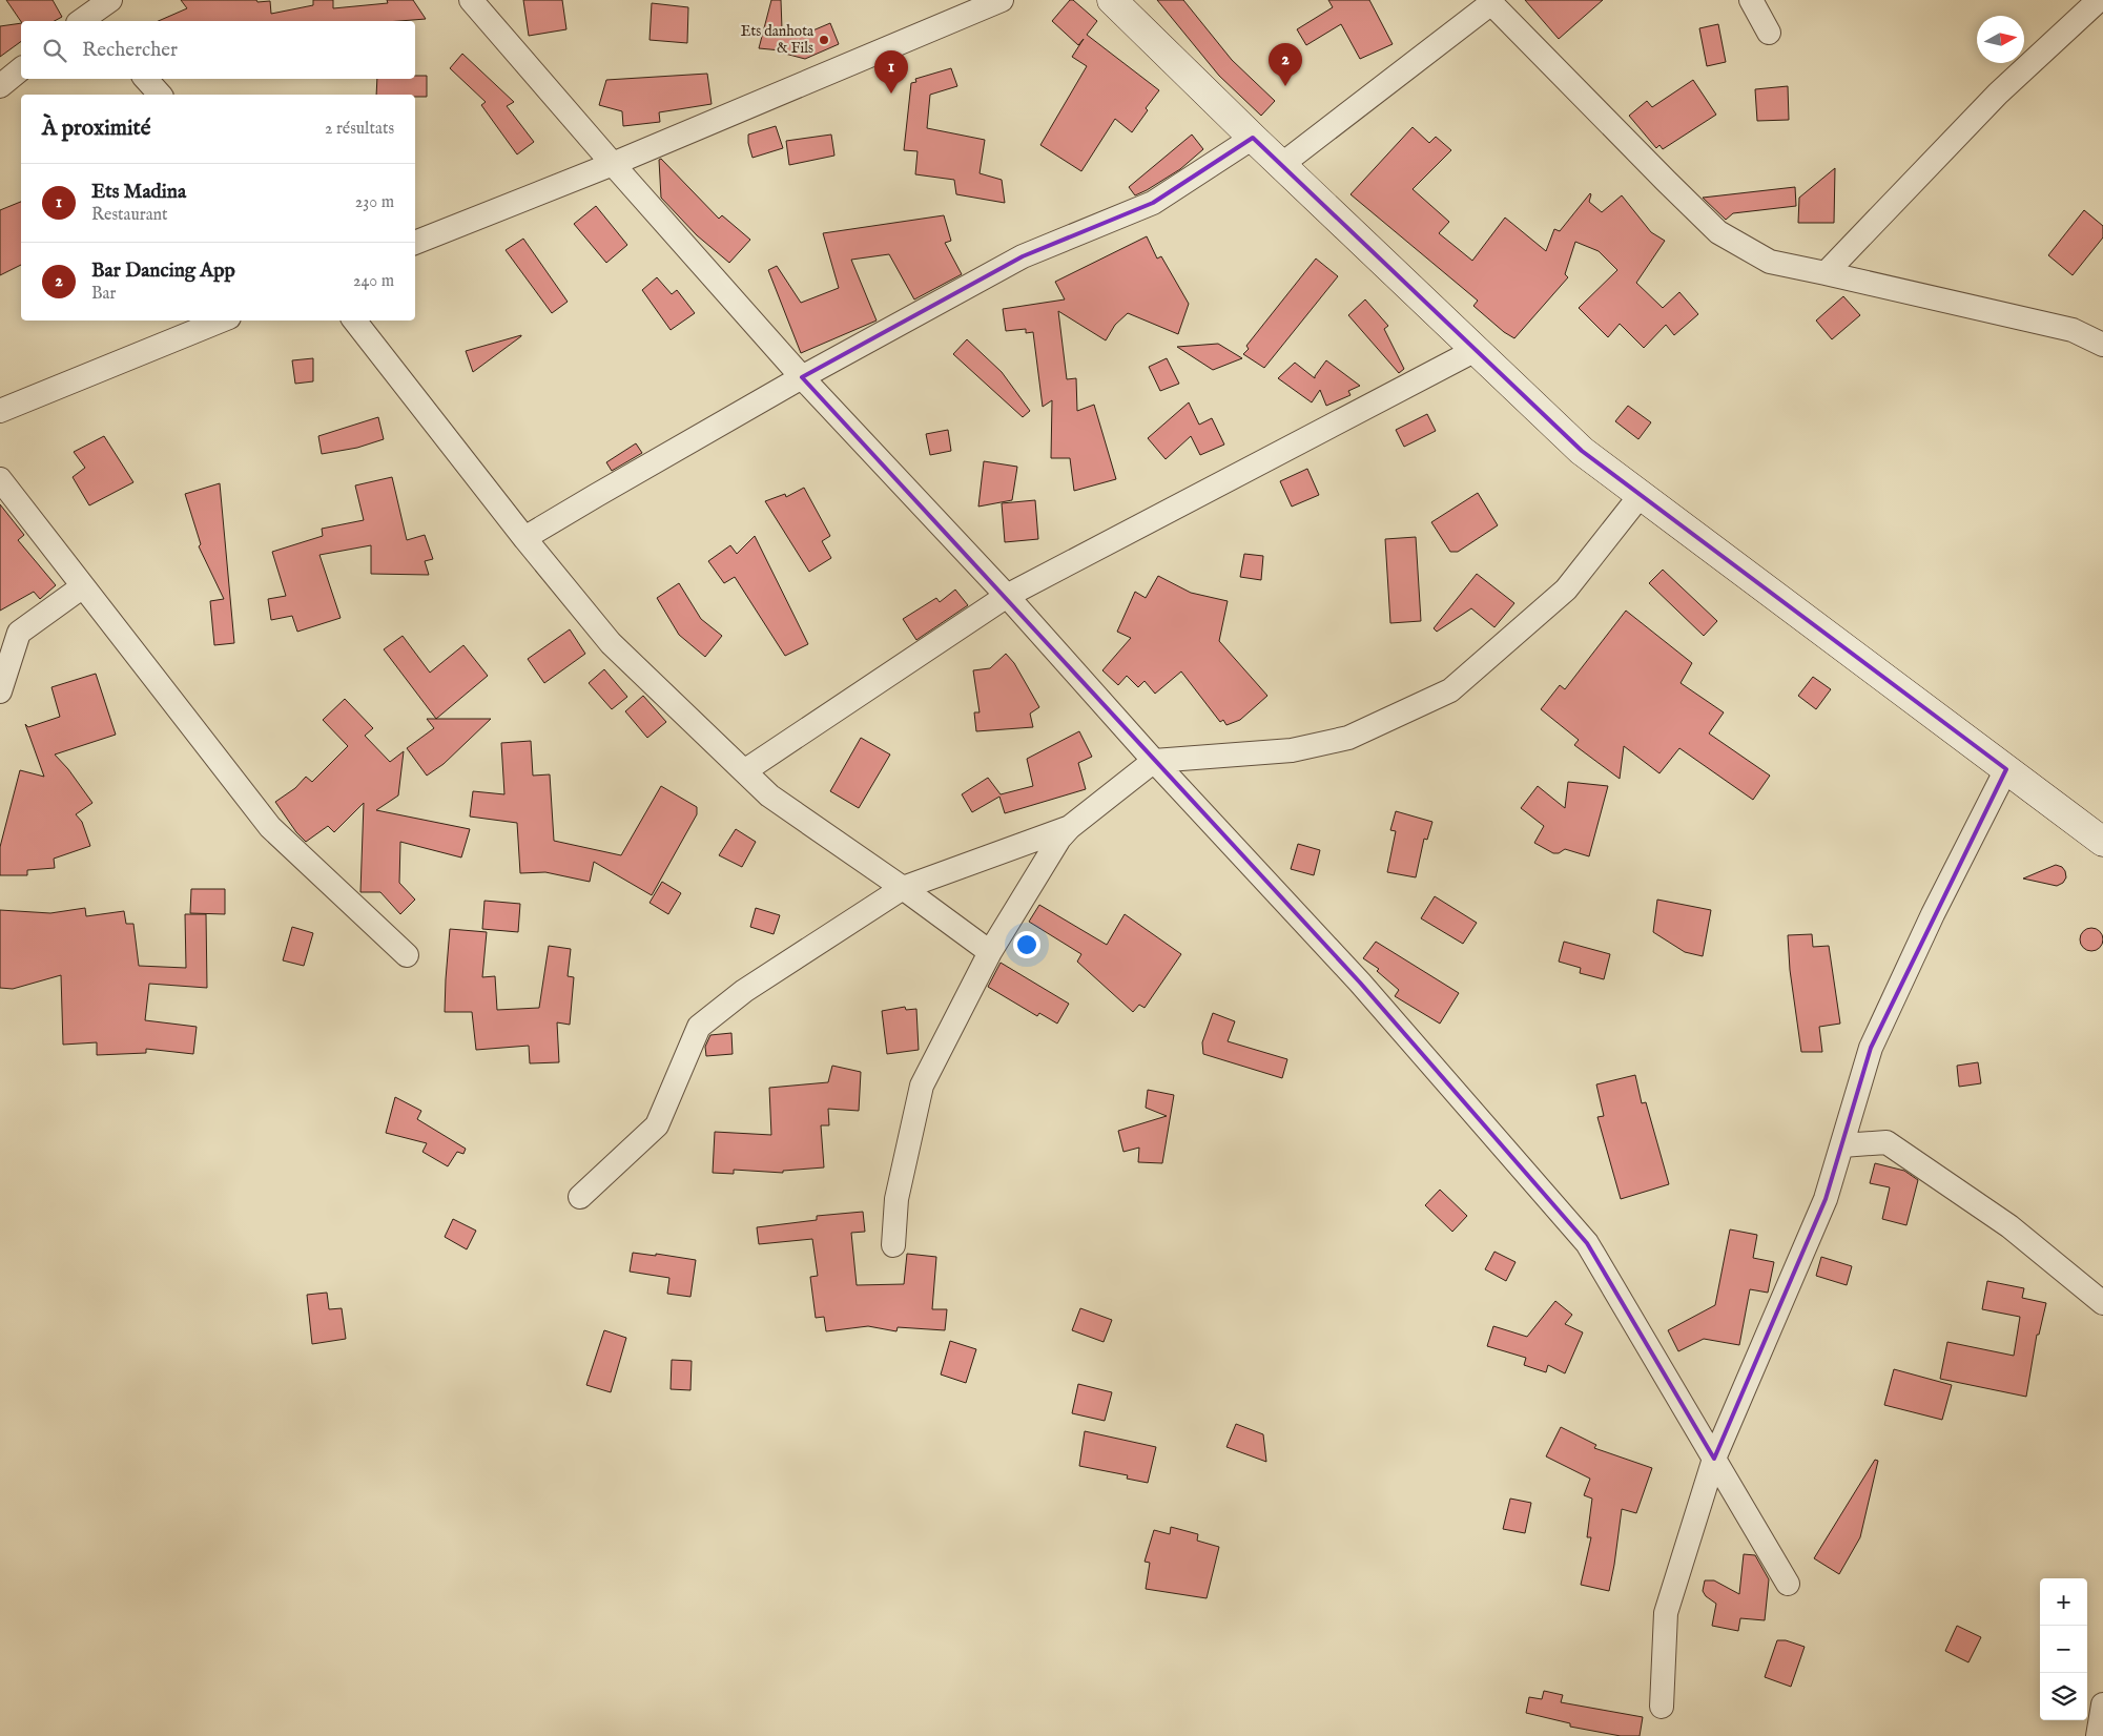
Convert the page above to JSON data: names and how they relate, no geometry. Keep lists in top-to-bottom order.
{
  "places": ["Ets danhota & Fils"],
  "north": "right",
  "page": {
    "search": "Rechercher",
    "pins": ["2", "1"],
    "heading": ["À proximité", "2 résultats"],
    "list": [
      {
        "mark": "1",
        "name": "Ets Madina",
        "note": "Restaurant",
        "value": "230 m"
      },
      {
        "mark": "2",
        "name": "Bar Dancing App",
        "note": "Bar",
        "value": "240 m"
      }
    ],
    "map_buttons": ["+", "−"]
  }
}
